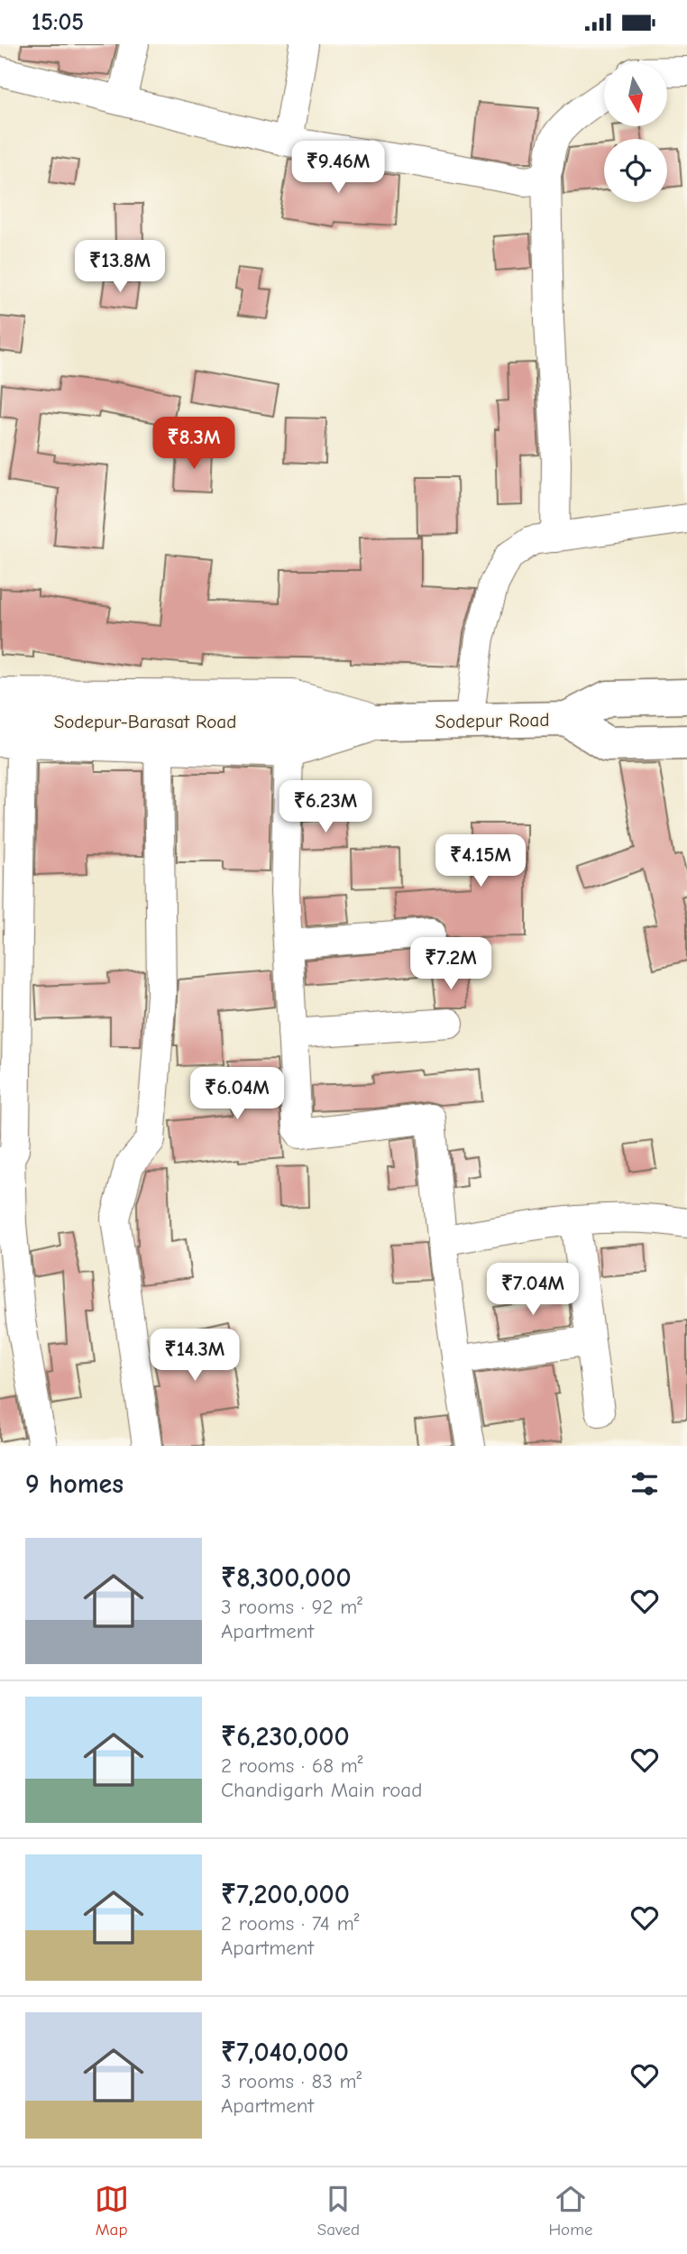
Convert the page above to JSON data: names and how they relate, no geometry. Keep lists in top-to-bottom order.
{
  "streets": {
    "main road": ["Sodepur Road", "Sodepur-Barasat Road"]
  },
  "crossings": [
    ["Sodepur Road", "Sodepur-Barasat Road"]
  ],
  "north": "bottom",
  "page": {
    "status": "15:05",
    "price": [
      "₹9.46M",
      "₹13.8M",
      "₹8.3M",
      "₹6.23M",
      "₹4.15M",
      "₹7.2M",
      "₹6.04M",
      "₹7.04M",
      "₹14.3M"
    ],
    "heading": "9 homes",
    "list": [
      {
        "name": "₹8,300,000",
        "note": "3 rooms · 92 m² · Apartment"
      },
      {
        "name": "₹6,230,000",
        "note": "2 rooms · 68 m² · Chandigarh Main road"
      },
      {
        "name": "₹7,200,000",
        "note": "2 rooms · 74 m² · Apartment"
      },
      {
        "name": "₹7,040,000",
        "note": "3 rooms · 83 m² · Apartment"
      }
    ],
    "tabs": ["Map", "Saved", "Home"]
  }
}
